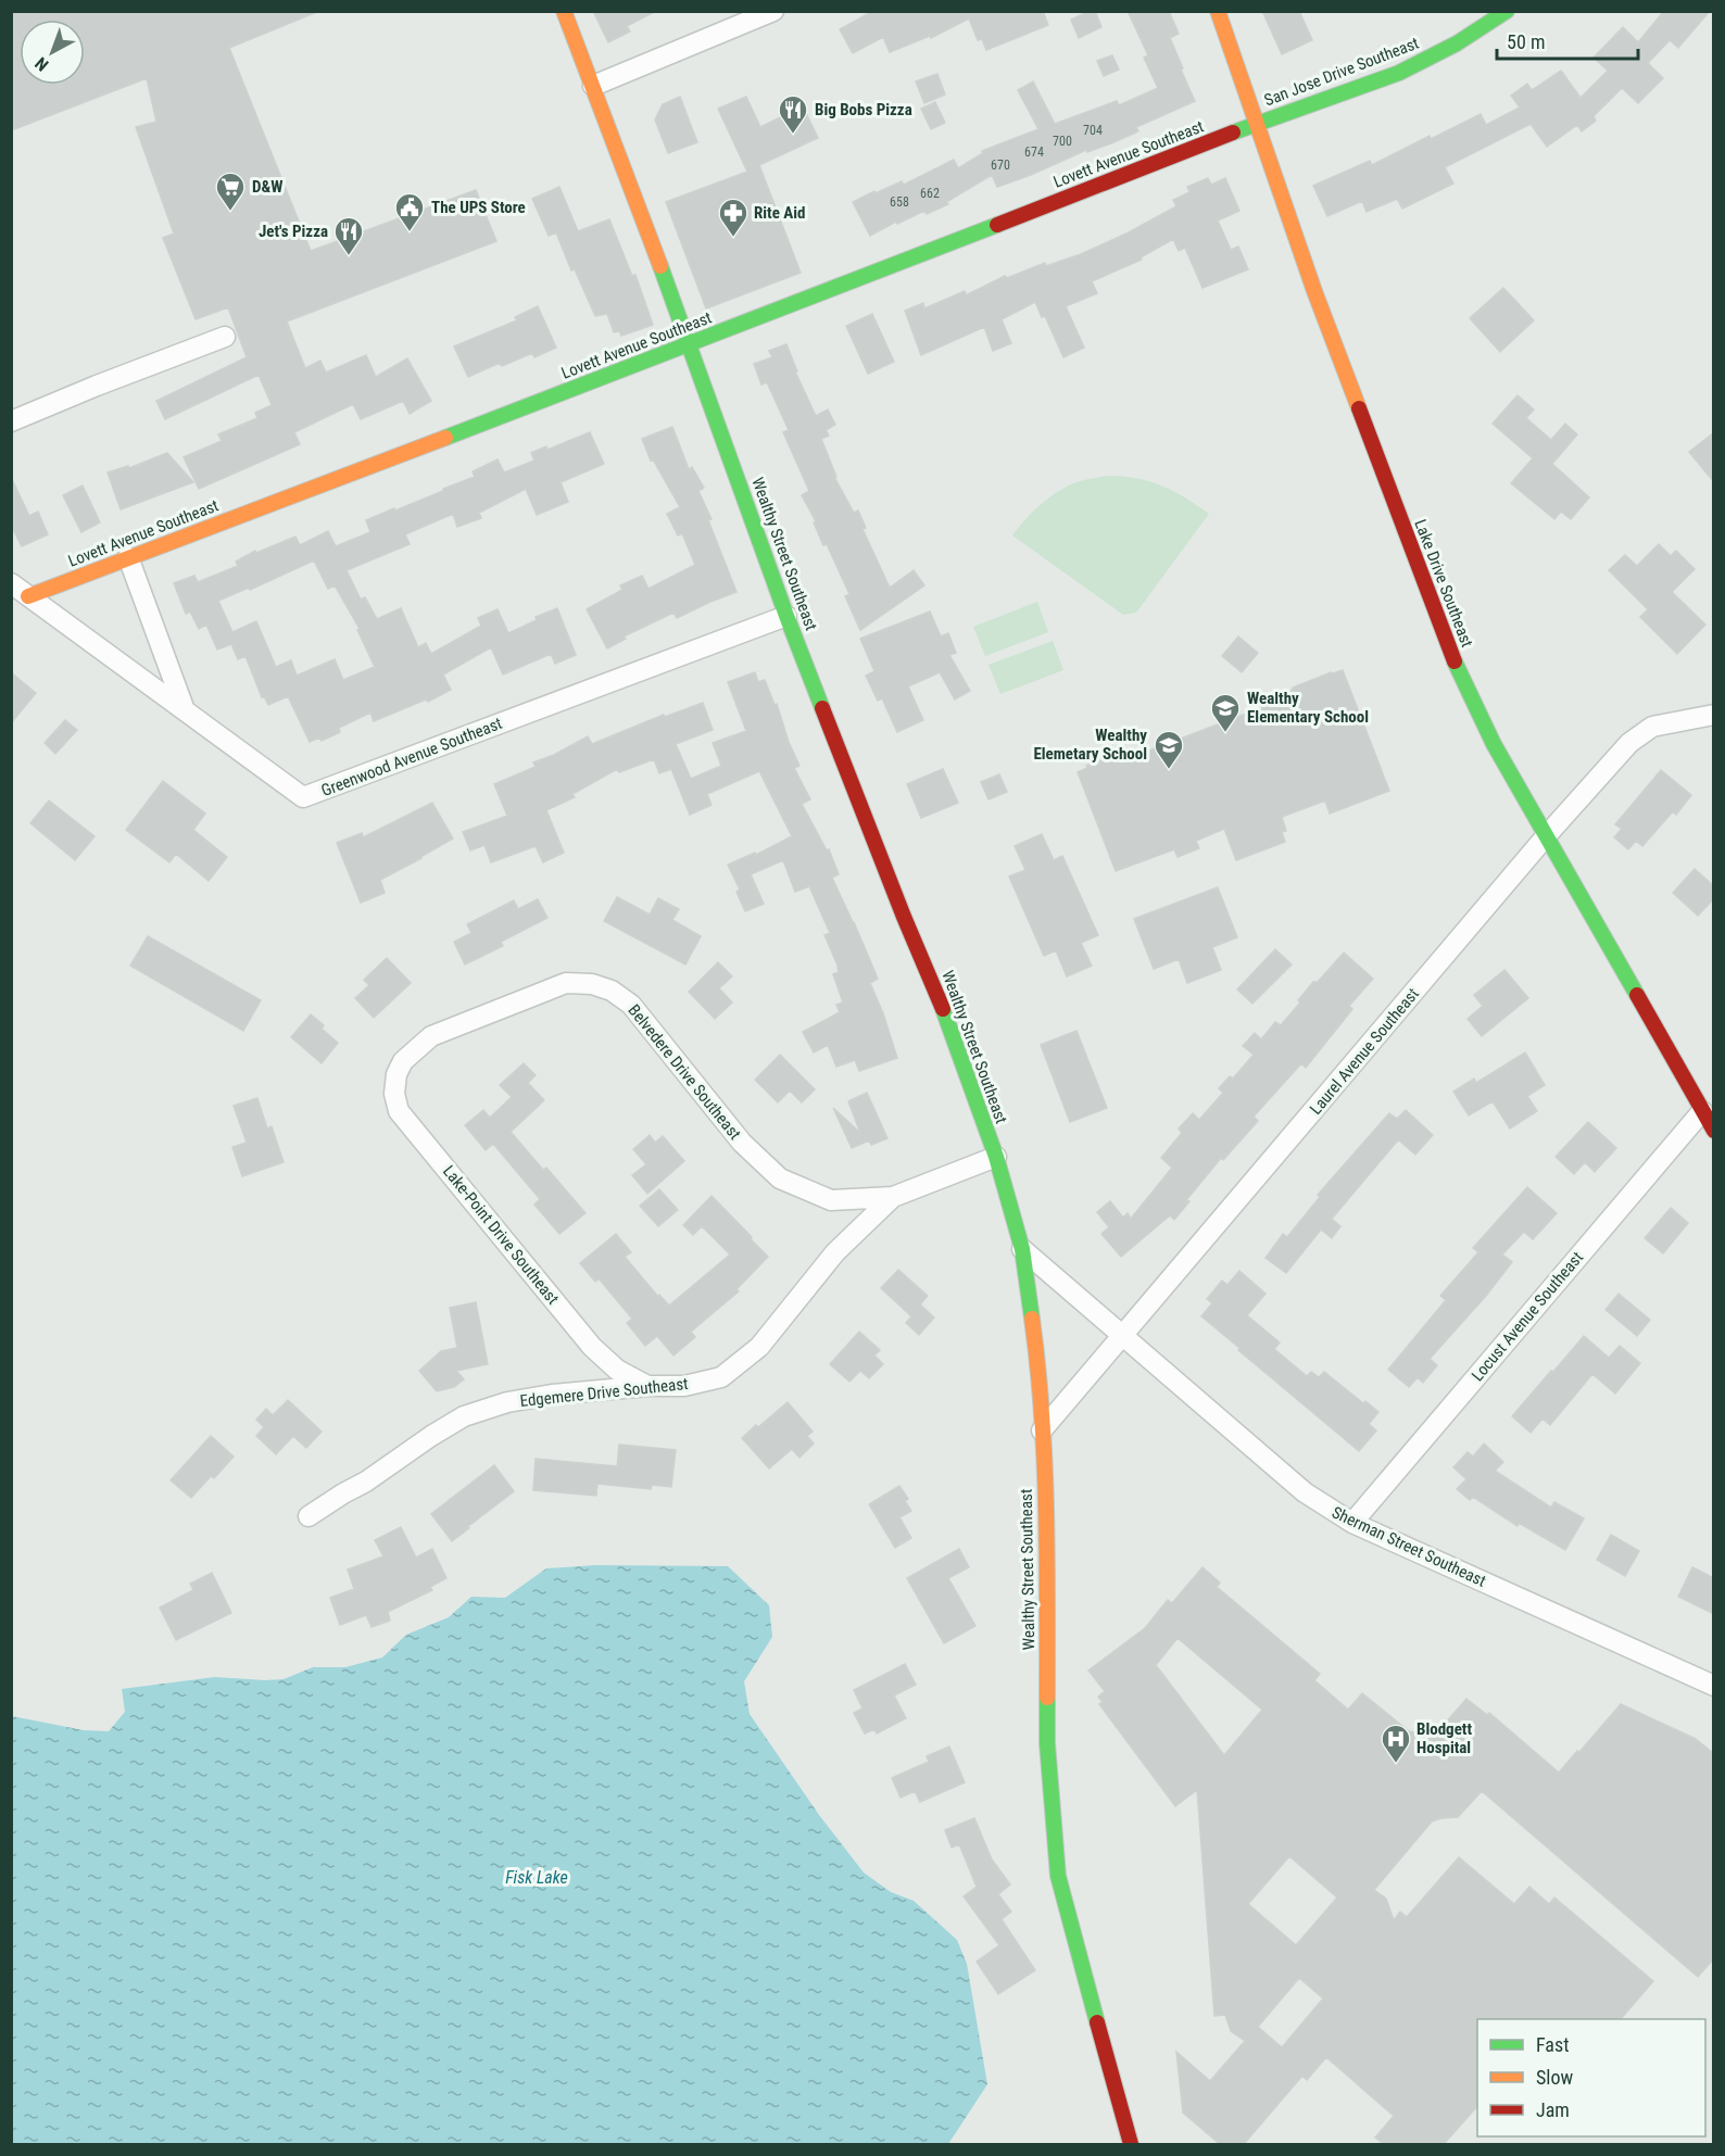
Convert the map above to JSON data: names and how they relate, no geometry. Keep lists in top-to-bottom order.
{
  "streets": {
    "main road": [
      "San Jose Drive Southeast",
      "Lovett Avenue Southeast",
      "Wealthy Street Southeast",
      "Lake Drive Southeast"
    ],
    "street": [
      "Greenwood Avenue Southeast",
      "Laurel Avenue Southeast",
      "Belvedere Drive Southeast",
      "Lake-Point Drive Southeast",
      "Locust Avenue Southeast",
      "Edgemere Drive Southeast",
      "Sherman Street Southeast"
    ]
  },
  "crossings": [
    ["San Jose Drive Southeast", "Lovett Avenue Southeast"],
    ["San Jose Drive Southeast", "Lake Drive Southeast"],
    ["Lovett Avenue Southeast", "Wealthy Street Southeast"],
    ["Lovett Avenue Southeast", "Lake Drive Southeast"],
    ["Lovett Avenue Southeast", "Greenwood Avenue Southeast"],
    ["Wealthy Street Southeast", "Greenwood Avenue Southeast"],
    ["Wealthy Street Southeast", "Laurel Avenue Southeast"],
    ["Wealthy Street Southeast", "Sherman Street Southeast"],
    ["Lake Drive Southeast", "Laurel Avenue Southeast"],
    ["Lake Drive Southeast", "Locust Avenue Southeast"],
    ["Laurel Avenue Southeast", "Sherman Street Southeast"],
    ["Belvedere Drive Southeast", "Lake-Point Drive Southeast"],
    ["Belvedere Drive Southeast", "Edgemere Drive Southeast"],
    ["Lake-Point Drive Southeast", "Edgemere Drive Southeast"],
    ["Locust Avenue Southeast", "Sherman Street Southeast"]
  ],
  "water": ["Fisk Lake"],
  "places": {
    "restaurant": ["Big Bobs Pizza", "Jet's Pizza"],
    "supermarket": ["D&W"],
    "public building": ["The UPS Store"],
    "pharmacy": ["Rite Aid"],
    "school or university": ["Wealthy Elementary School", "Wealthy Elemetary School"],
    "hospital": ["Blodgett Hospital"]
  },
  "house_numbers": [
    "704",
    "700",
    "674",
    "670",
    "662",
    "658"
  ],
  "legend": ["Fast", "Slow", "Jam"],
  "scale_bar": "50 m",
  "north": "bottom left"
}
